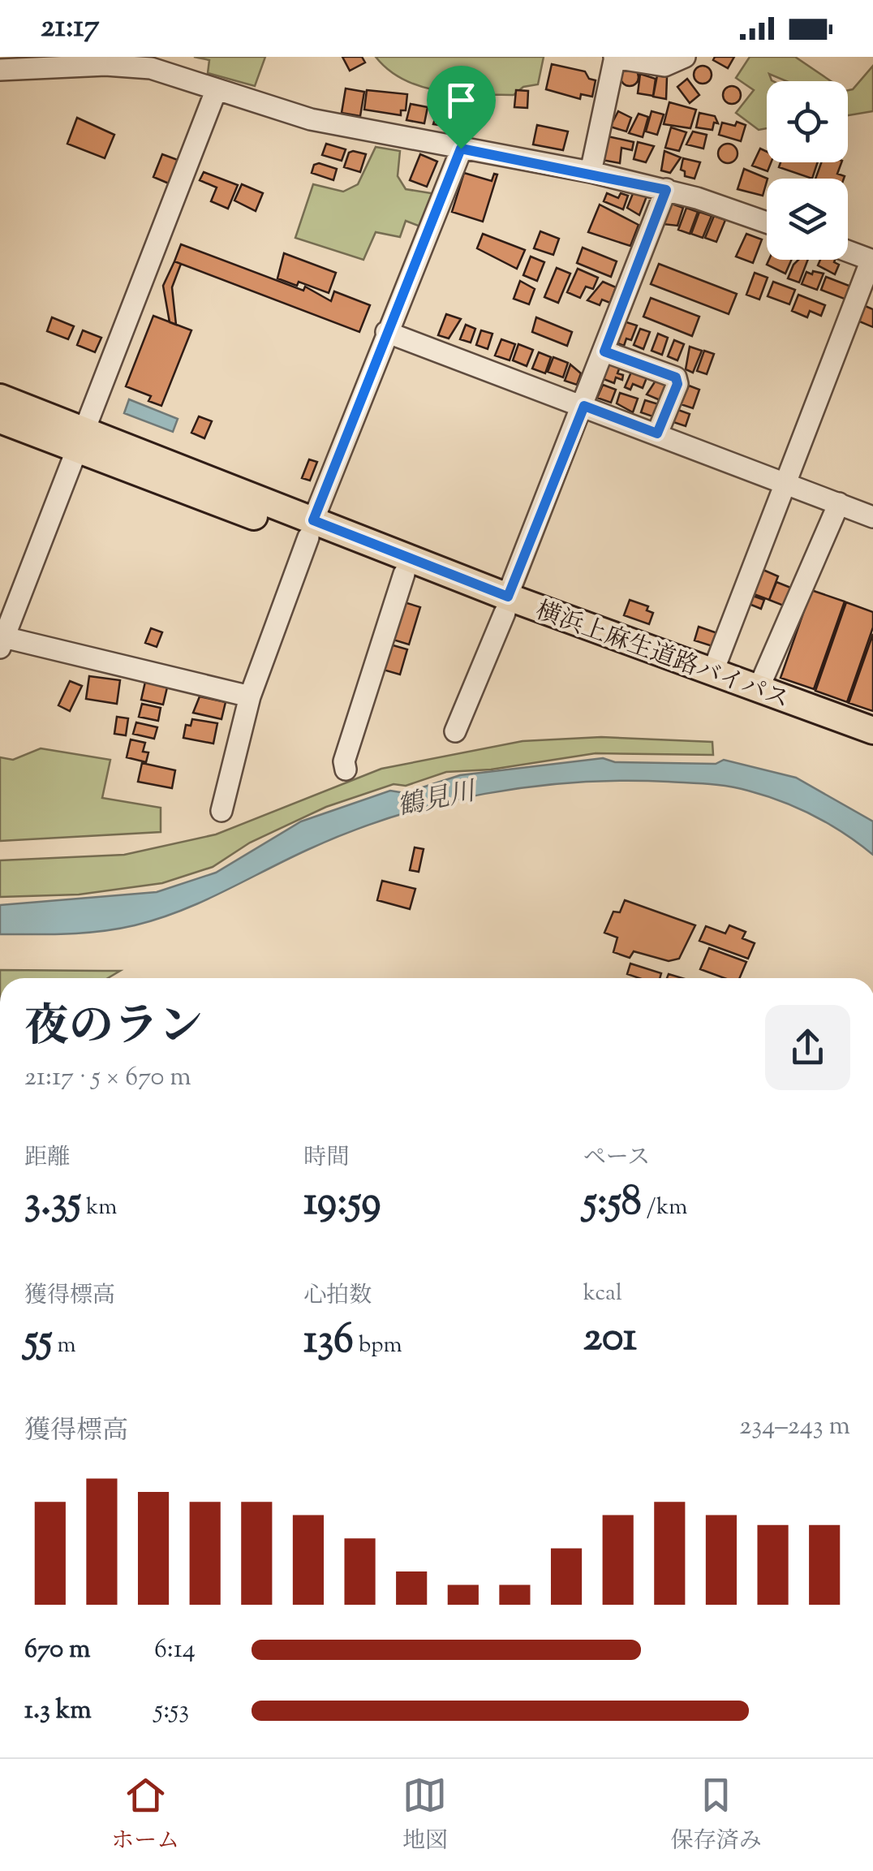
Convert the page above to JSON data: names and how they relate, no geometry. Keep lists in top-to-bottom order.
{
  "streets": {
    "main road": ["横浜上麻生道路バイパス"]
  },
  "water": ["鶴見川"],
  "page": {
    "status": "21:17",
    "heading": ["夜のラン", "21:17 · 5 × 670 m"],
    "stats": [
      ["距離", "3.35 km"],
      ["時間", "19:59"],
      ["ペース", "5:58 /km"],
      ["獲得標高", "55 m"],
      ["心拍数", "136 bpm"],
      ["kcal", "201"]
    ],
    "chart": ["獲得標高", "234–243 m"],
    "list": [
      {
        "name": "670 m",
        "note": "6:14"
      },
      {
        "name": "1.3 km",
        "note": "5:53"
      }
    ],
    "tabs": ["ホーム", "地図", "保存済み"]
  }
}
